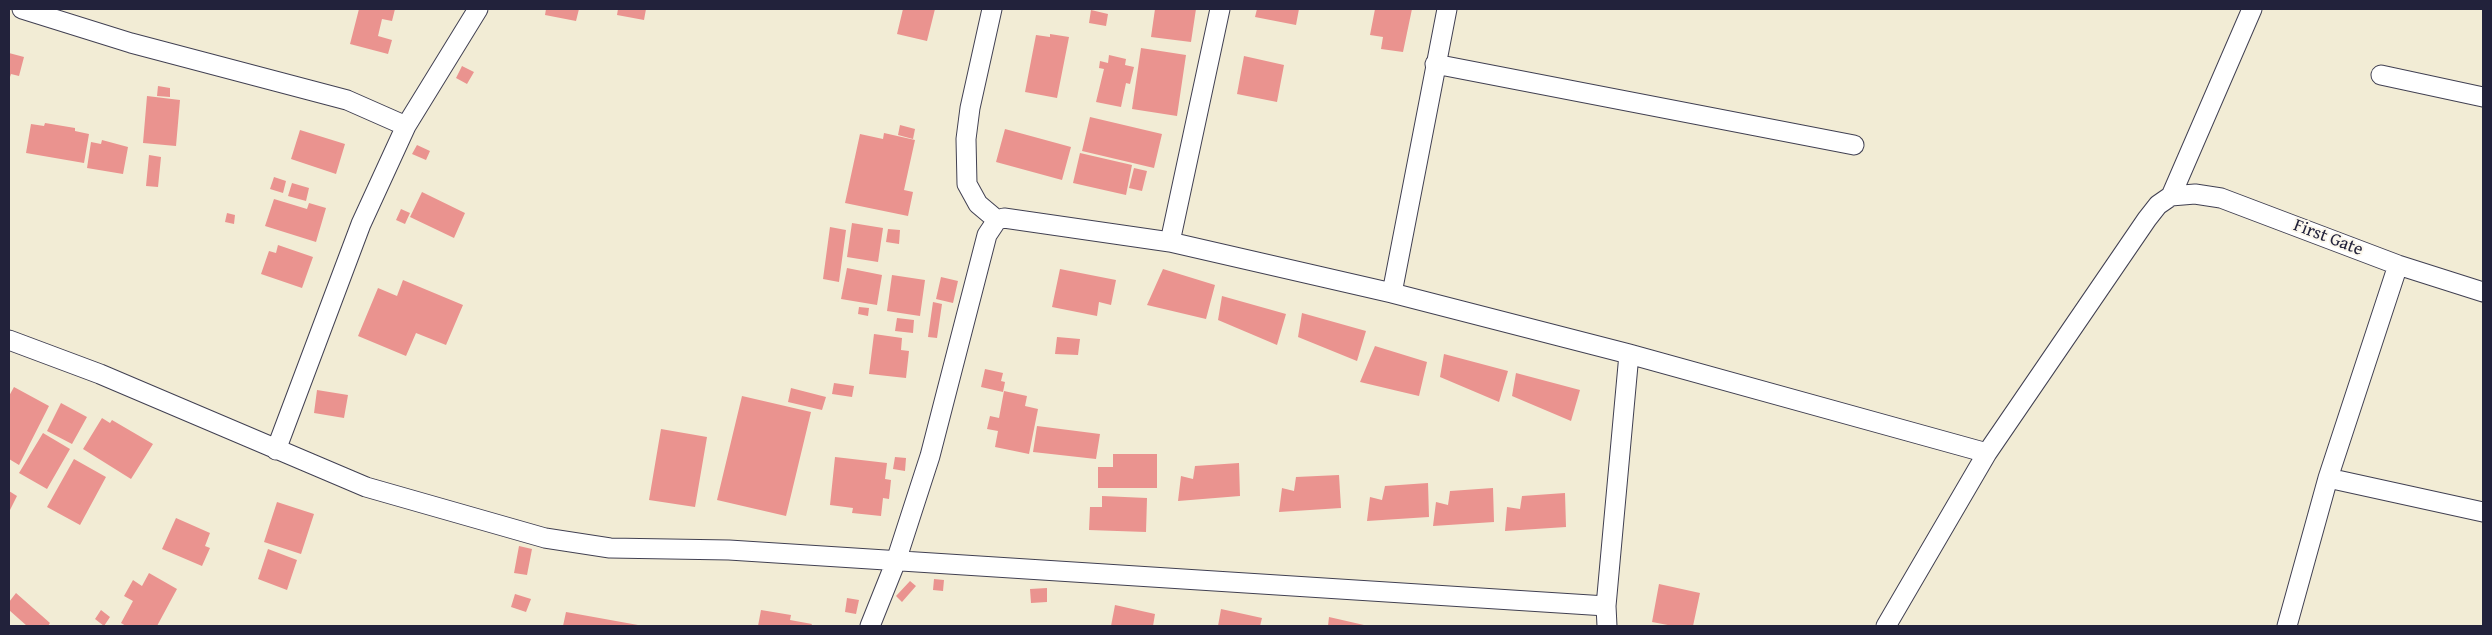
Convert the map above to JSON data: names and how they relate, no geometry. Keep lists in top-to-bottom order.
{
  "streets": {
    "street": ["First Gate"]
  }
}
